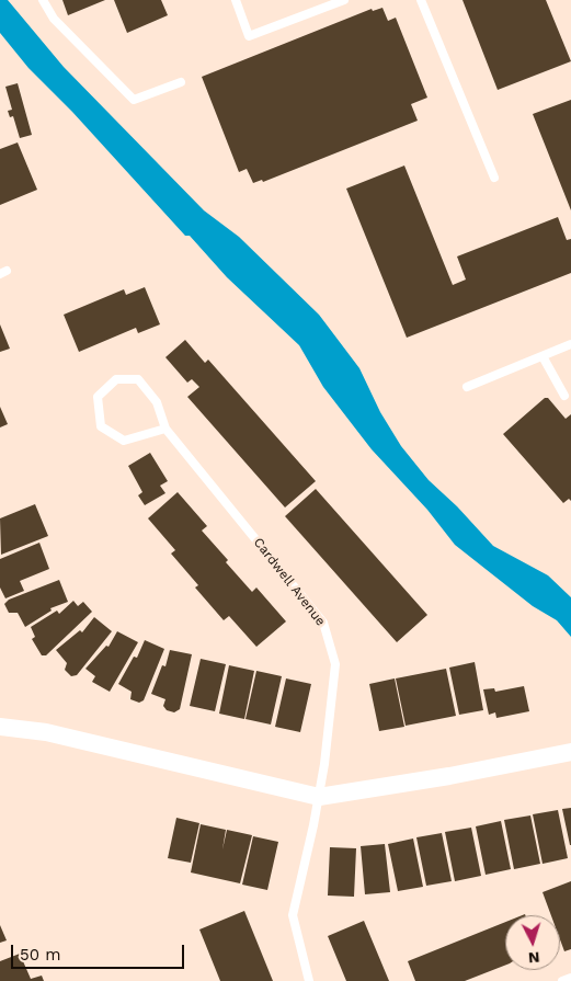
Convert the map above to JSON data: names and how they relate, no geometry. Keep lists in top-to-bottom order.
{
  "streets": {
    "lane": ["Cardwell Avenue"]
  },
  "scale_bar": "50 m",
  "north": "bottom"
}
